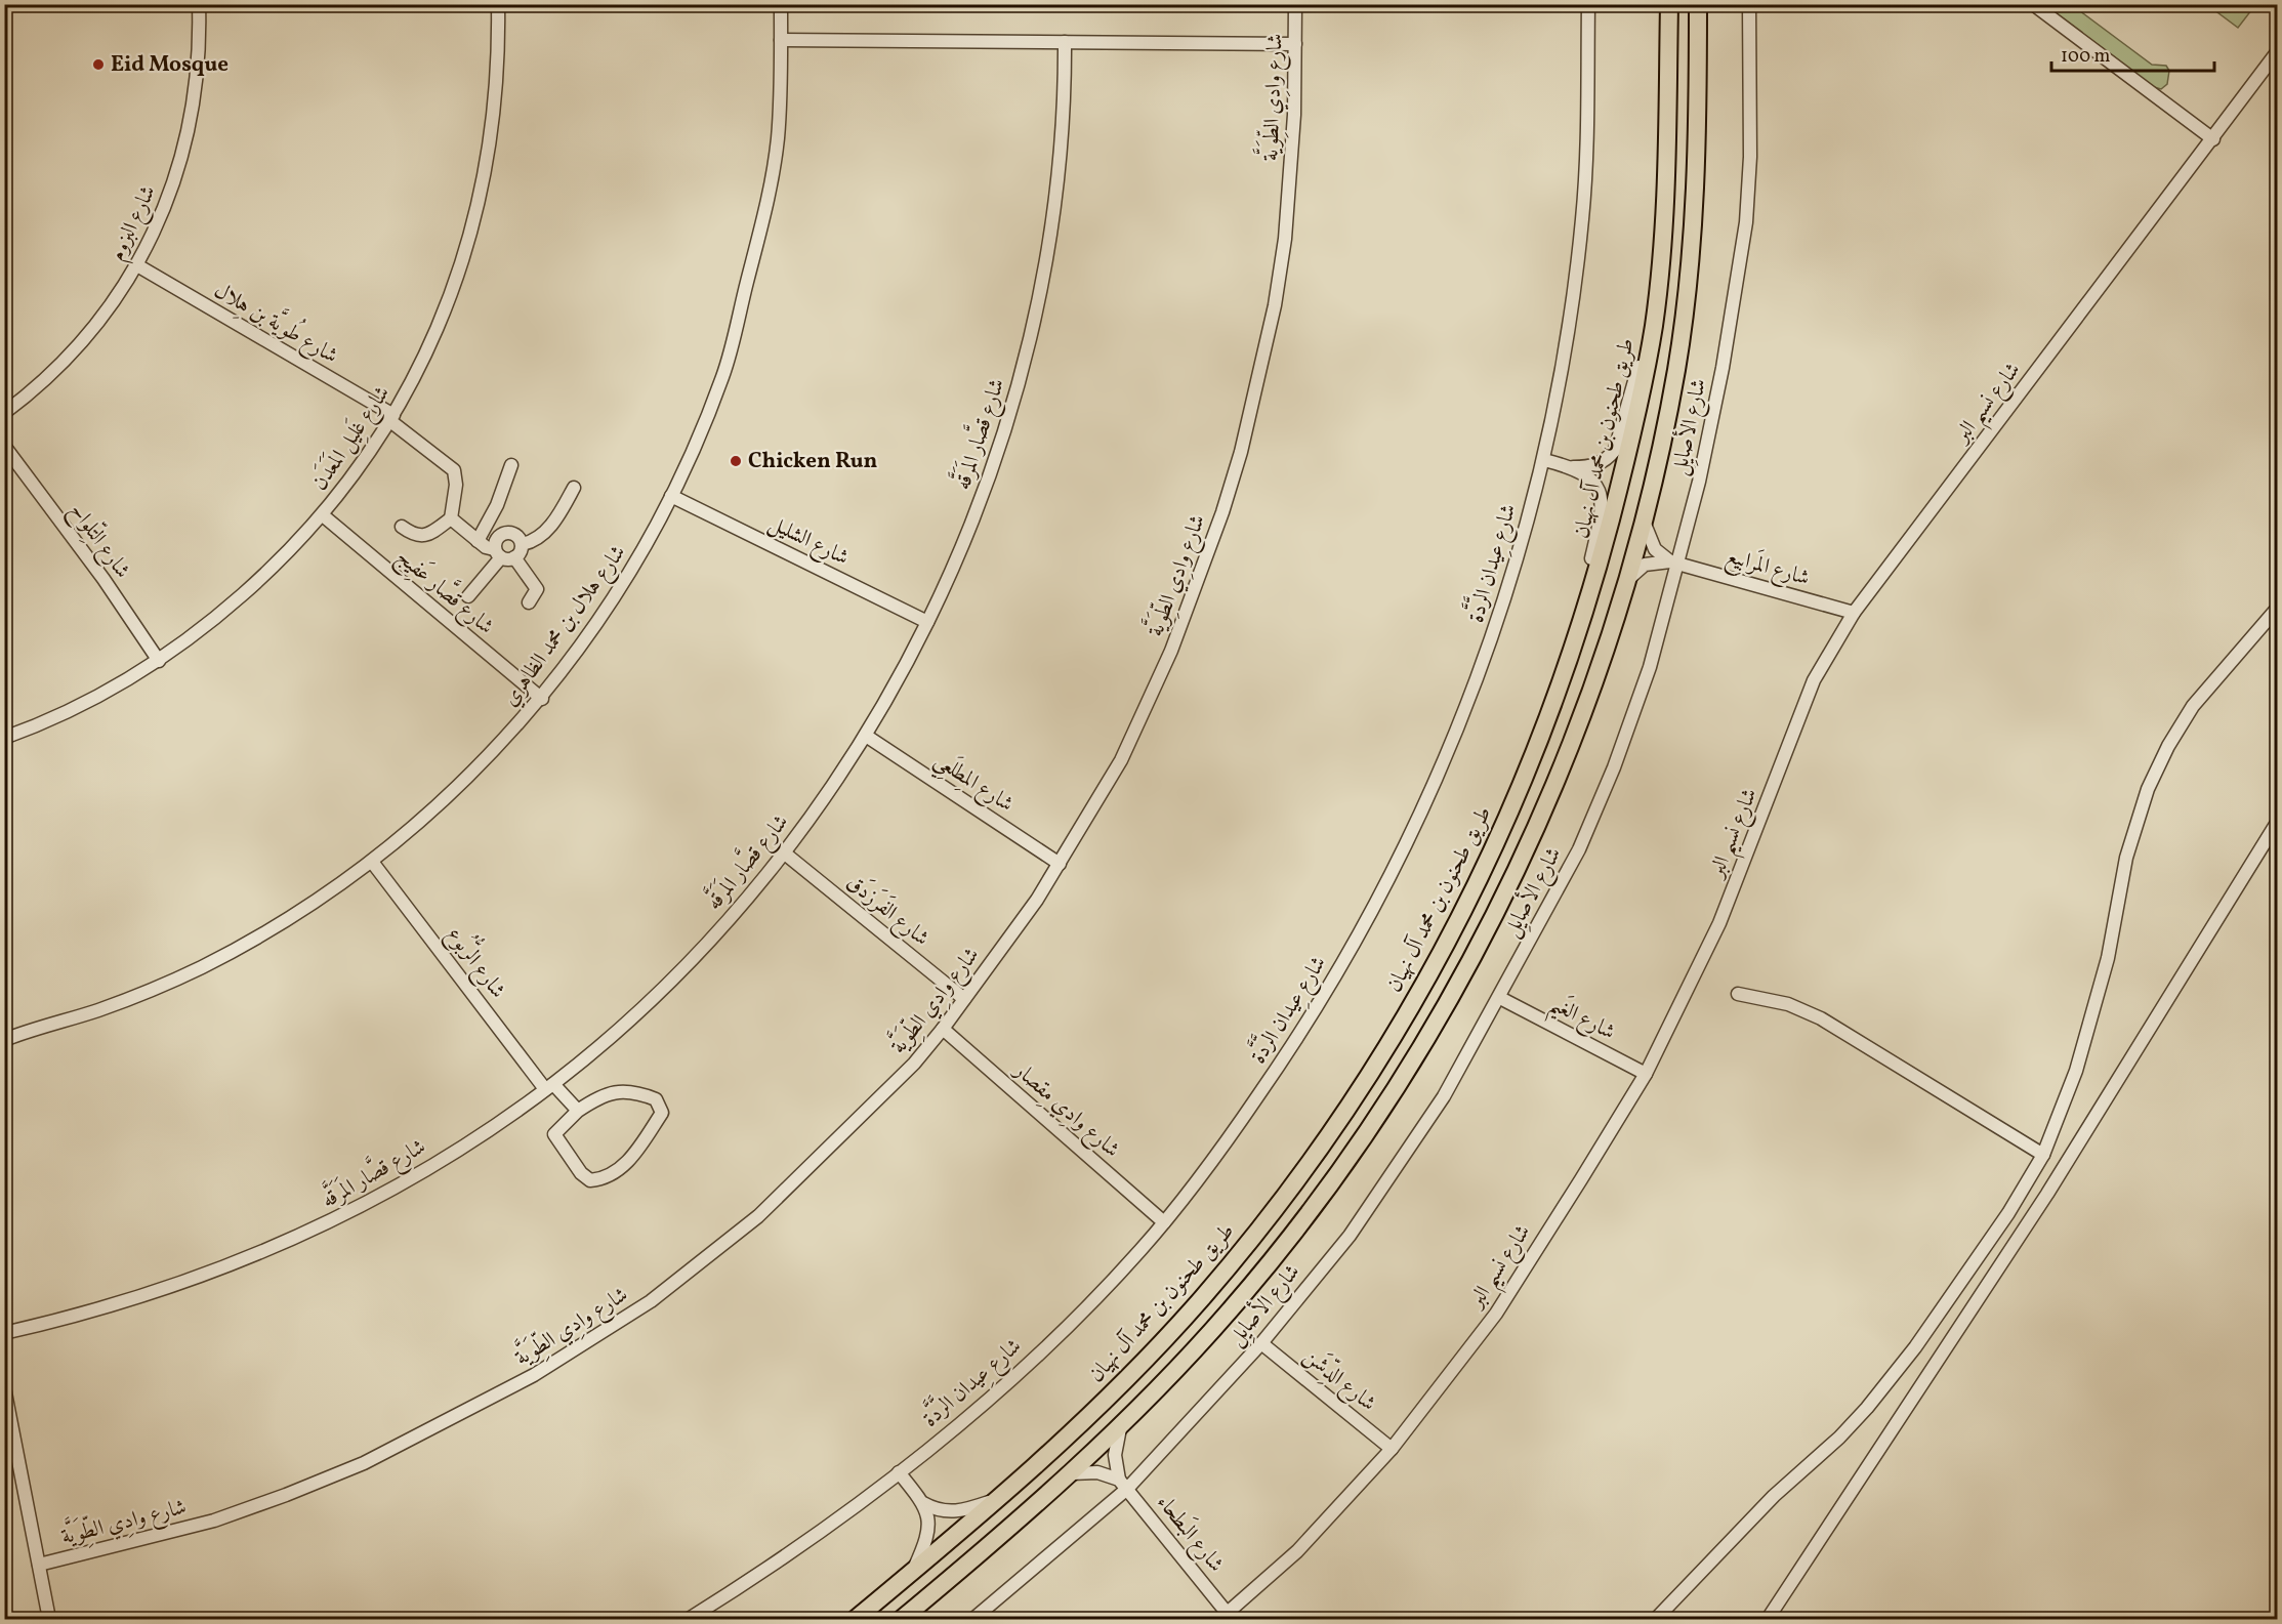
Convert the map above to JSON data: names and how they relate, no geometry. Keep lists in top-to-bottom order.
{
  "streets": {
    "main road": ["طريق طحنون بن محمد آل نهيان"],
    "street": [
      "شارع وادِي الطِّوَيَّة",
      "شارع البزوم",
      "شارع طُويَّة بن هِلال",
      "شارع نسيم البر",
      "شارع الأصايِل",
      "شارع قصَّار المَرَقَّه",
      "شارع غَلِيل المَعَدَن",
      "شارع التِّلواح",
      "شارع الشليل",
      "شارع عِيدان الرَّدَّة",
      "شارع المَرابِيع",
      "شارع قصَّار عَفِيج",
      "شارع هلال بن محمد الظاهري",
      "شارع المِطلَعِي",
      "شارع الفَرَزدَق",
      "شارع الرُّبُوع",
      "شارع الغَيم",
      "شارع وادِي مِقصار",
      "شارع الدِّشَن",
      "شارع البَطحاء"
    ]
  },
  "crossings": [
    ["شارع وادِي الطِّوَيَّة", "شارع المِطلَعِي"],
    ["شارع وادِي الطِّوَيَّة", "شارع الفَرَزدَق"],
    ["شارع وادِي الطِّوَيَّة", "شارع وادِي مِقصار"],
    ["شارع البزوم", "شارع طُويَّة بن هِلال"],
    ["شارع طُويَّة بن هِلال", "شارع غَلِيل المَعَدَن"],
    ["شارع نسيم البر", "شارع المَرابِيع"],
    ["شارع نسيم البر", "شارع الغَيم"],
    ["شارع نسيم البر", "شارع الدِّشَن"],
    ["شارع نسيم البر", "شارع البَطحاء"],
    ["شارع الأصايِل", "شارع المَرابِيع"],
    ["شارع الأصايِل", "شارع الغَيم"],
    ["شارع الأصايِل", "شارع الدِّشَن"],
    ["شارع الأصايِل", "شارع البَطحاء"],
    ["شارع قصَّار المَرَقَّه", "شارع الشليل"],
    ["شارع قصَّار المَرَقَّه", "شارع المِطلَعِي"],
    ["شارع قصَّار المَرَقَّه", "شارع الفَرَزدَق"],
    ["شارع قصَّار المَرَقَّه", "شارع الرُّبُوع"],
    ["شارع غَلِيل المَعَدَن", "شارع التِّلواح"],
    ["شارع غَلِيل المَعَدَن", "شارع قصَّار عَفِيج"],
    ["شارع الشليل", "شارع هلال بن محمد الظاهري"],
    ["شارع عِيدان الرَّدَّة", "شارع وادِي مِقصار"],
    ["شارع قصَّار عَفِيج", "شارع هلال بن محمد الظاهري"],
    ["شارع هلال بن محمد الظاهري", "شارع الرُّبُوع"]
  ],
  "places": ["Eid Mosque", "Chicken Run"],
  "scale_bar": "100 m"
}
